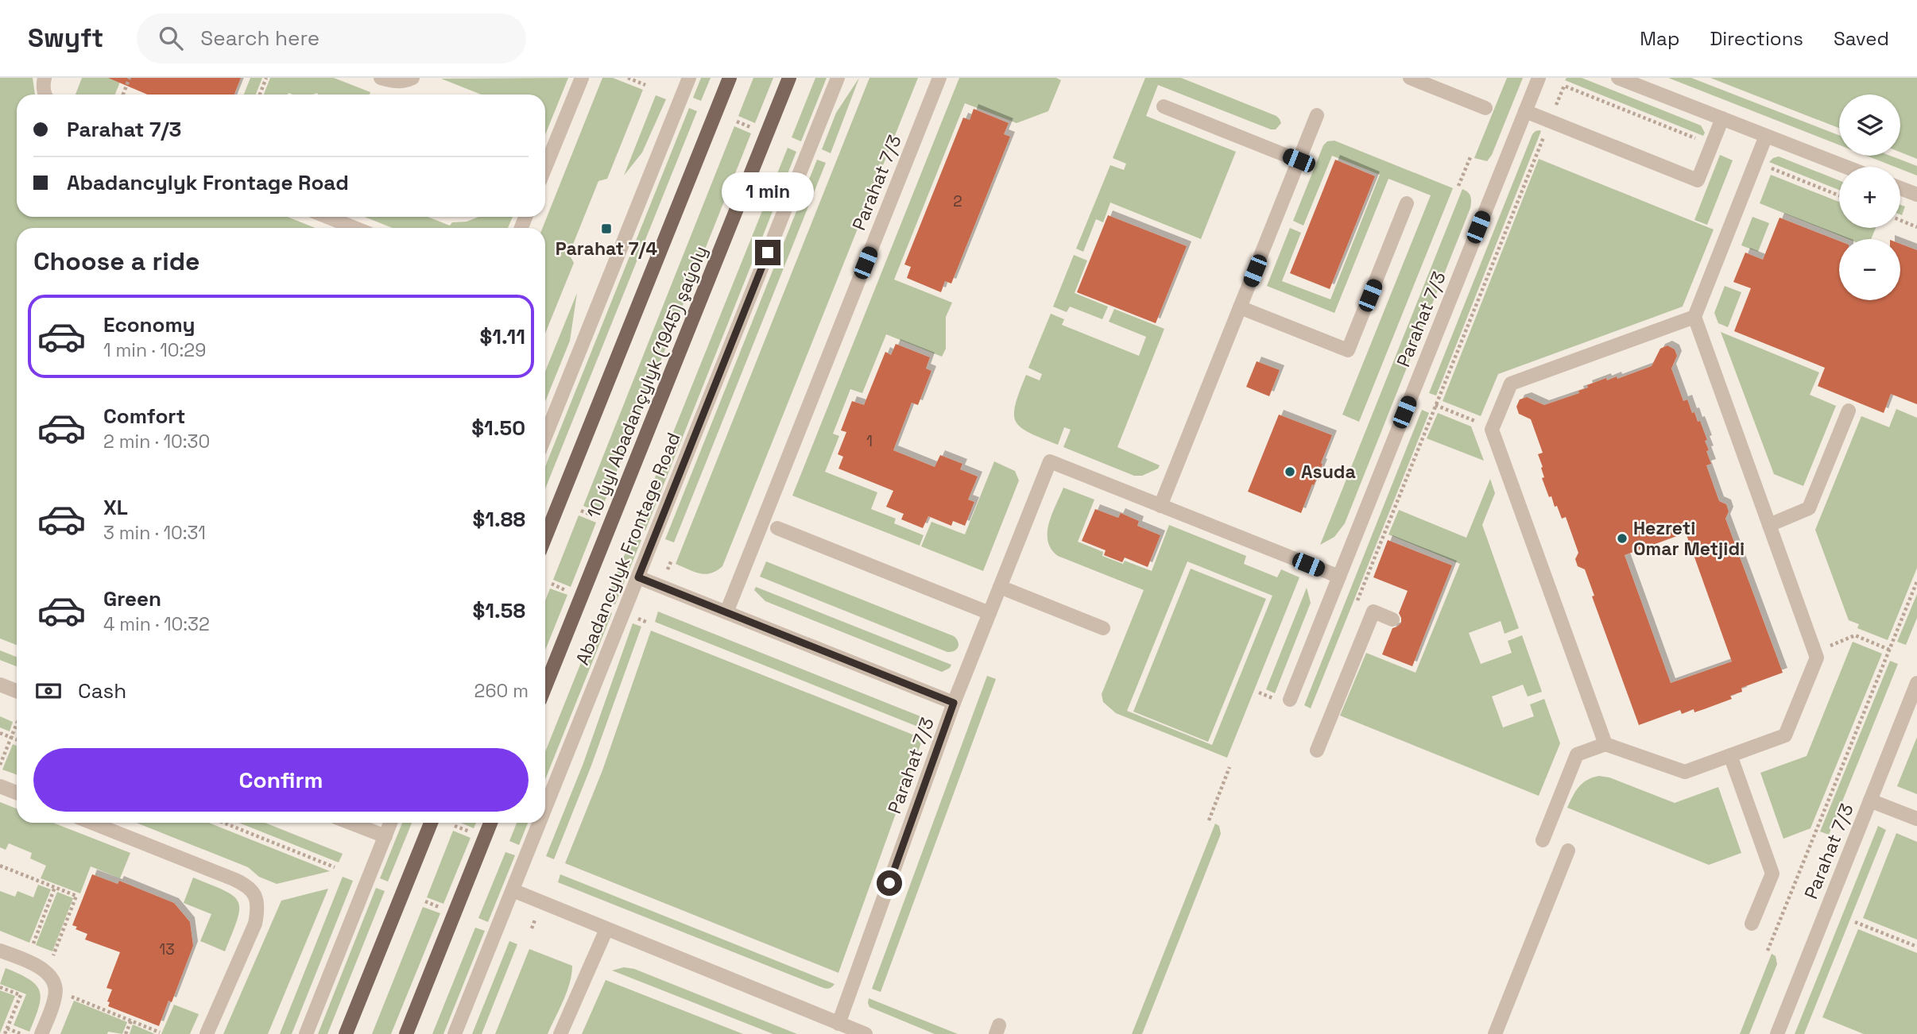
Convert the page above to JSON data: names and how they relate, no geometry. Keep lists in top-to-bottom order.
{
  "streets": {
    "main road": ["10 ýyl Abadançylyk (1945) şaýoly"],
    "street": ["Parahat 7/3", "Abadancylyk Frontage Road"]
  },
  "places": {
    "transit": ["Parahat 7/4"],
    "other": ["Asuda", "Hezreti Omar Metjidi"]
  },
  "house_numbers": ["2", "1", "13"],
  "page": {
    "header": "Swyft",
    "search": "Search here",
    "nav": ["Map", "Directions", "Saved"],
    "map_buttons": ["+", "−"],
    "banner": ["Parahat 7/3", "Abadancylyk Frontage Road"],
    "bubble": "1 min",
    "heading": "Choose a ride",
    "list": [
      {
        "name": "Economy",
        "note": "1 min · 10:29",
        "value": "$1.11"
      },
      {
        "name": "Comfort",
        "note": "2 min · 10:30",
        "value": "$1.50"
      },
      {
        "name": "XL",
        "note": "3 min · 10:31",
        "value": "$1.88"
      },
      {
        "name": "Green",
        "note": "4 min · 10:32",
        "value": "$1.58"
      }
    ],
    "pay": ["Cash", "260 m"],
    "buttons": "Confirm"
  }
}
